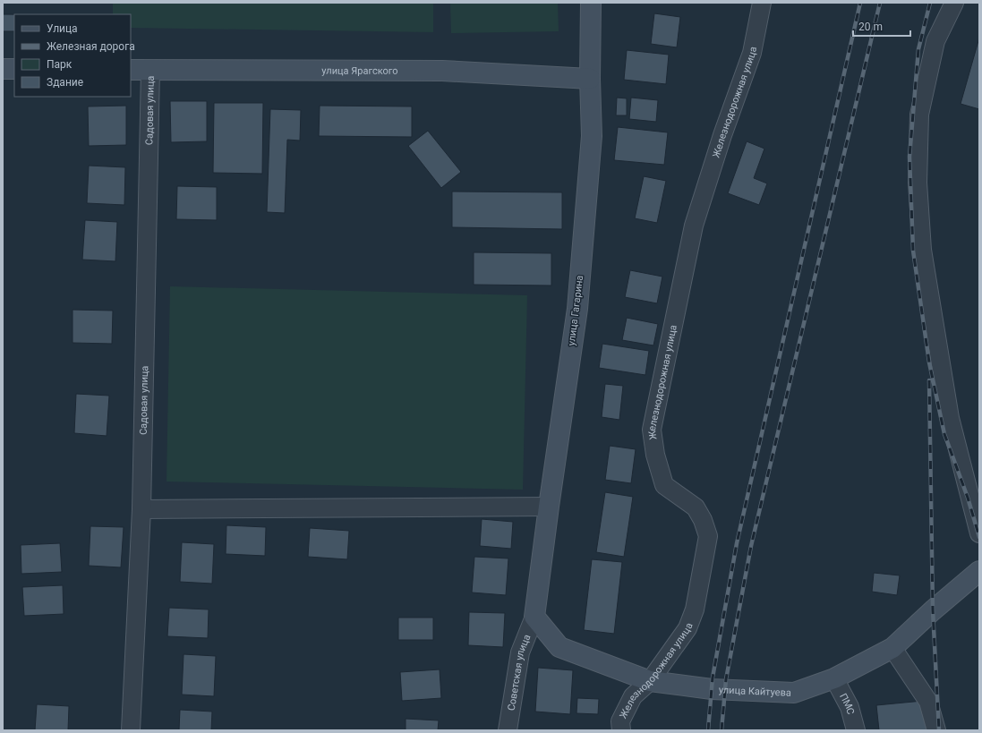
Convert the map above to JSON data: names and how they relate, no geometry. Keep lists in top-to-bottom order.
{
  "streets": {
    "main road": ["улица Ярагского", "улица Гагарина", "улица Кайтуева"],
    "street": [
      "Железнодорожная улица",
      "Садовая улица",
      "Советская улица",
      "ПМС"
    ]
  },
  "crossings": [
    ["улица Ярагского", "Садовая улица"],
    ["улица Ярагского", "улица Гагарина"],
    ["Железнодорожная улица", "улица Кайтуева"],
    ["улица Гагарина", "Советская улица"],
    ["улица Гагарина", "улица Кайтуева"],
    ["Советская улица", "улица Кайтуева"],
    ["улица Кайтуева", "ПМС"]
  ],
  "legend": [
    "Улица",
    "Железная дорога",
    "Парк",
    "Здание"
  ],
  "scale_bar": "20 m"
}
